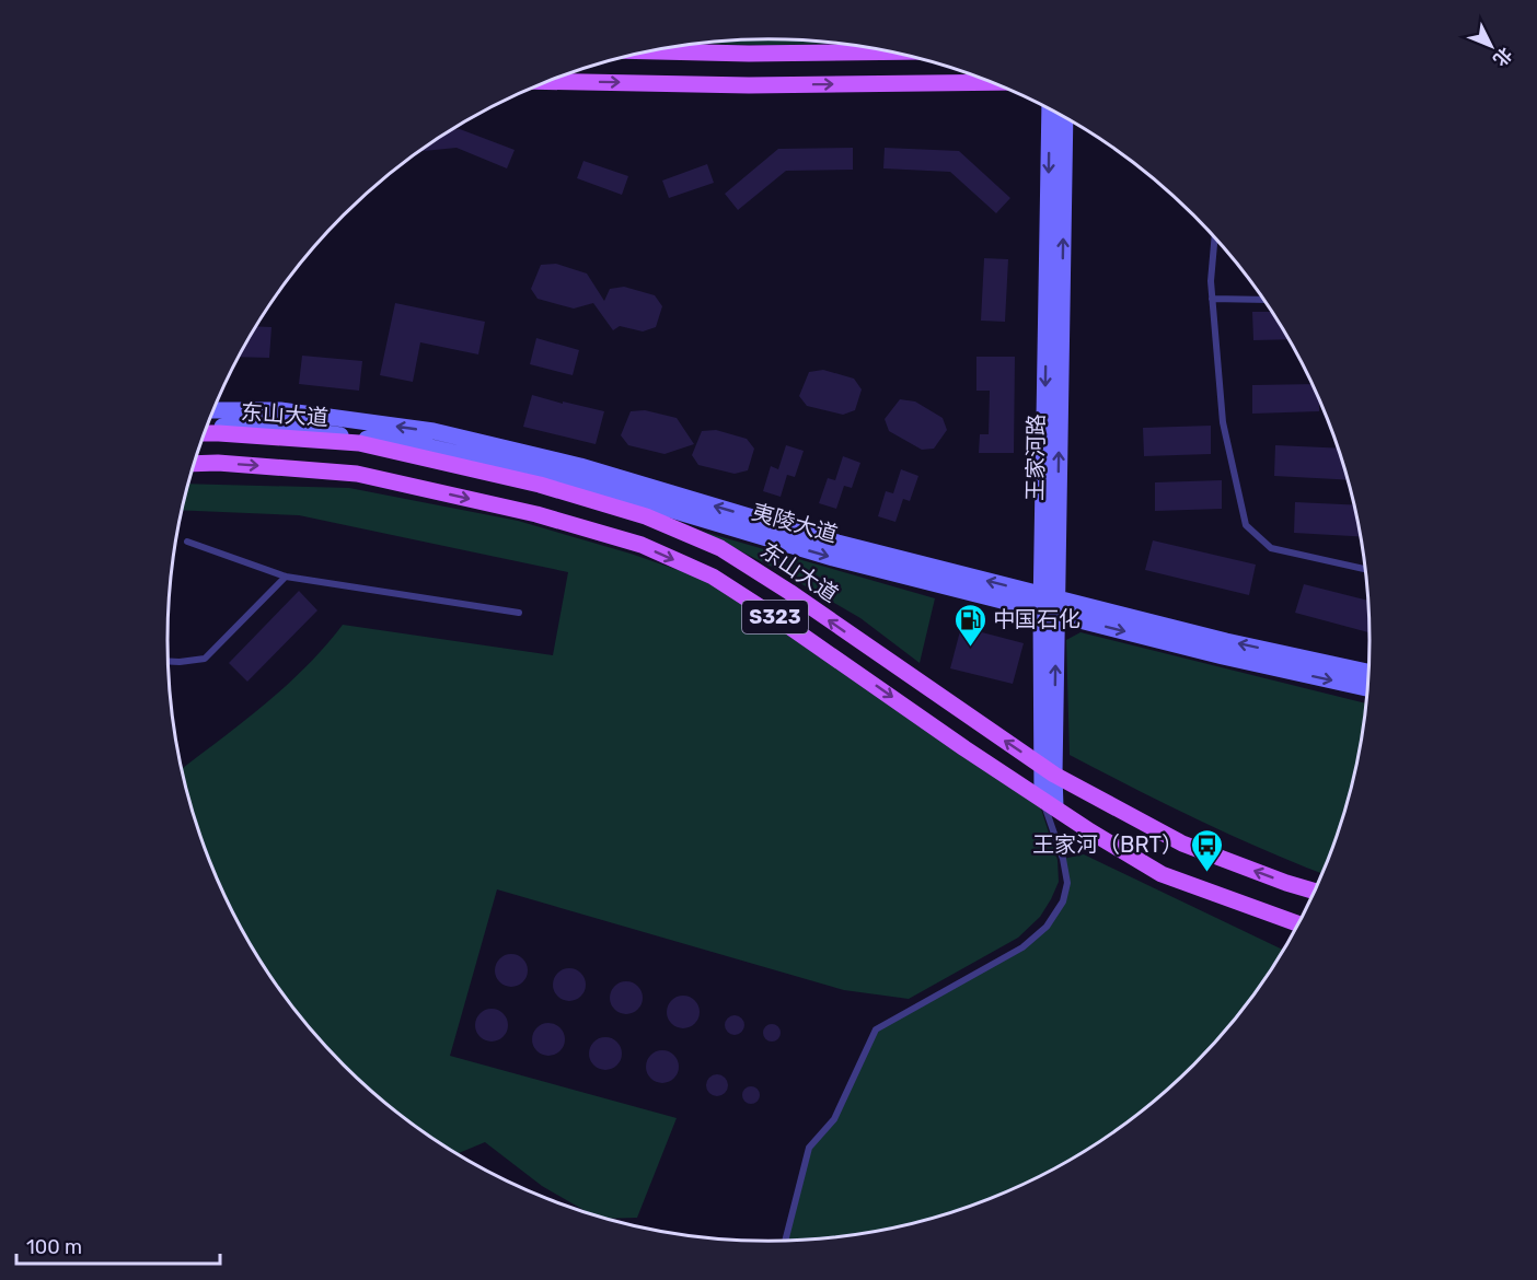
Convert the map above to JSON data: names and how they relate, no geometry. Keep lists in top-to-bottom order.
{
  "streets": {
    "main road": [
      "东山大道",
      "王家河路",
      "夷陵大道",
      "S323"
    ]
  },
  "crossings": [
    ["东山大道", "王家河路"],
    ["王家河路", "夷陵大道"],
    ["王家河路", "S323"]
  ],
  "places": {
    "fuel station": ["中国石化"],
    "bus stop": ["王家河（BRT）"]
  },
  "scale_bar": "100 m",
  "north": "bottom right"
}
